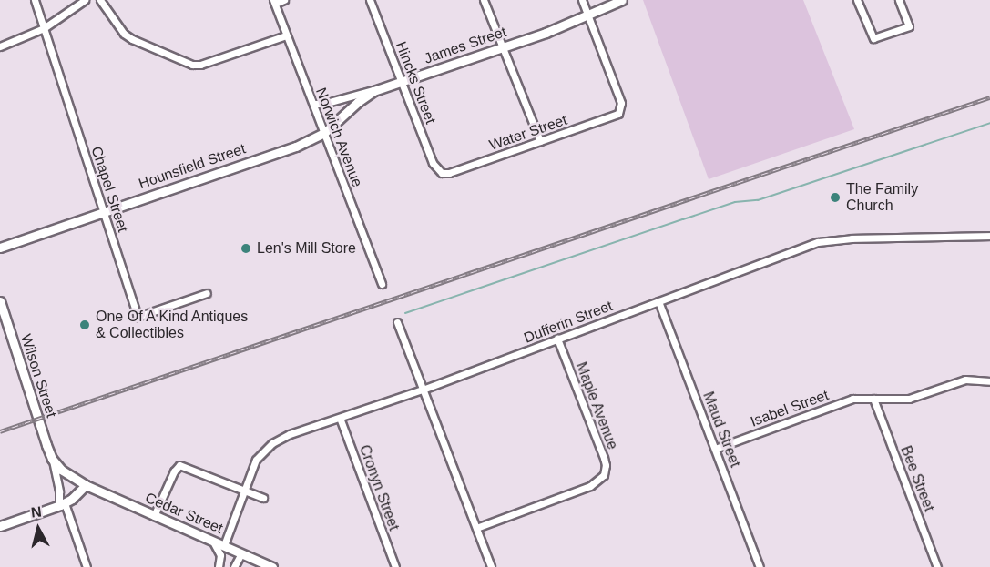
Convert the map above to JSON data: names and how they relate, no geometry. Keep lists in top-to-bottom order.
{
  "streets": {
    "street": [
      "James Street",
      "Hincks Street",
      "Water Street",
      "Norwich Avenue",
      "Hounsfield Street",
      "Chapel Street",
      "Dufferin Street",
      "Wilson Street",
      "Maple Avenue",
      "Isabel Street",
      "Maud Street",
      "Bee Street",
      "Cronyn Street",
      "Cedar Street"
    ]
  },
  "crossings": [
    ["James Street", "Hincks Street"],
    ["James Street", "Water Street"],
    ["James Street", "Norwich Avenue"],
    ["James Street", "Hounsfield Street"],
    ["Hincks Street", "Water Street"],
    ["Norwich Avenue", "Hounsfield Street"],
    ["Hounsfield Street", "Chapel Street"],
    ["Dufferin Street", "Maple Avenue"],
    ["Dufferin Street", "Maud Street"],
    ["Dufferin Street", "Cronyn Street"],
    ["Dufferin Street", "Cedar Street"],
    ["Wilson Street", "Cedar Street"],
    ["Isabel Street", "Maud Street"],
    ["Isabel Street", "Bee Street"]
  ],
  "places": ["The Family Church", "Len's Mill Store", "One Of A Kind Antiques & Collectibles"],
  "north": "top"
}
